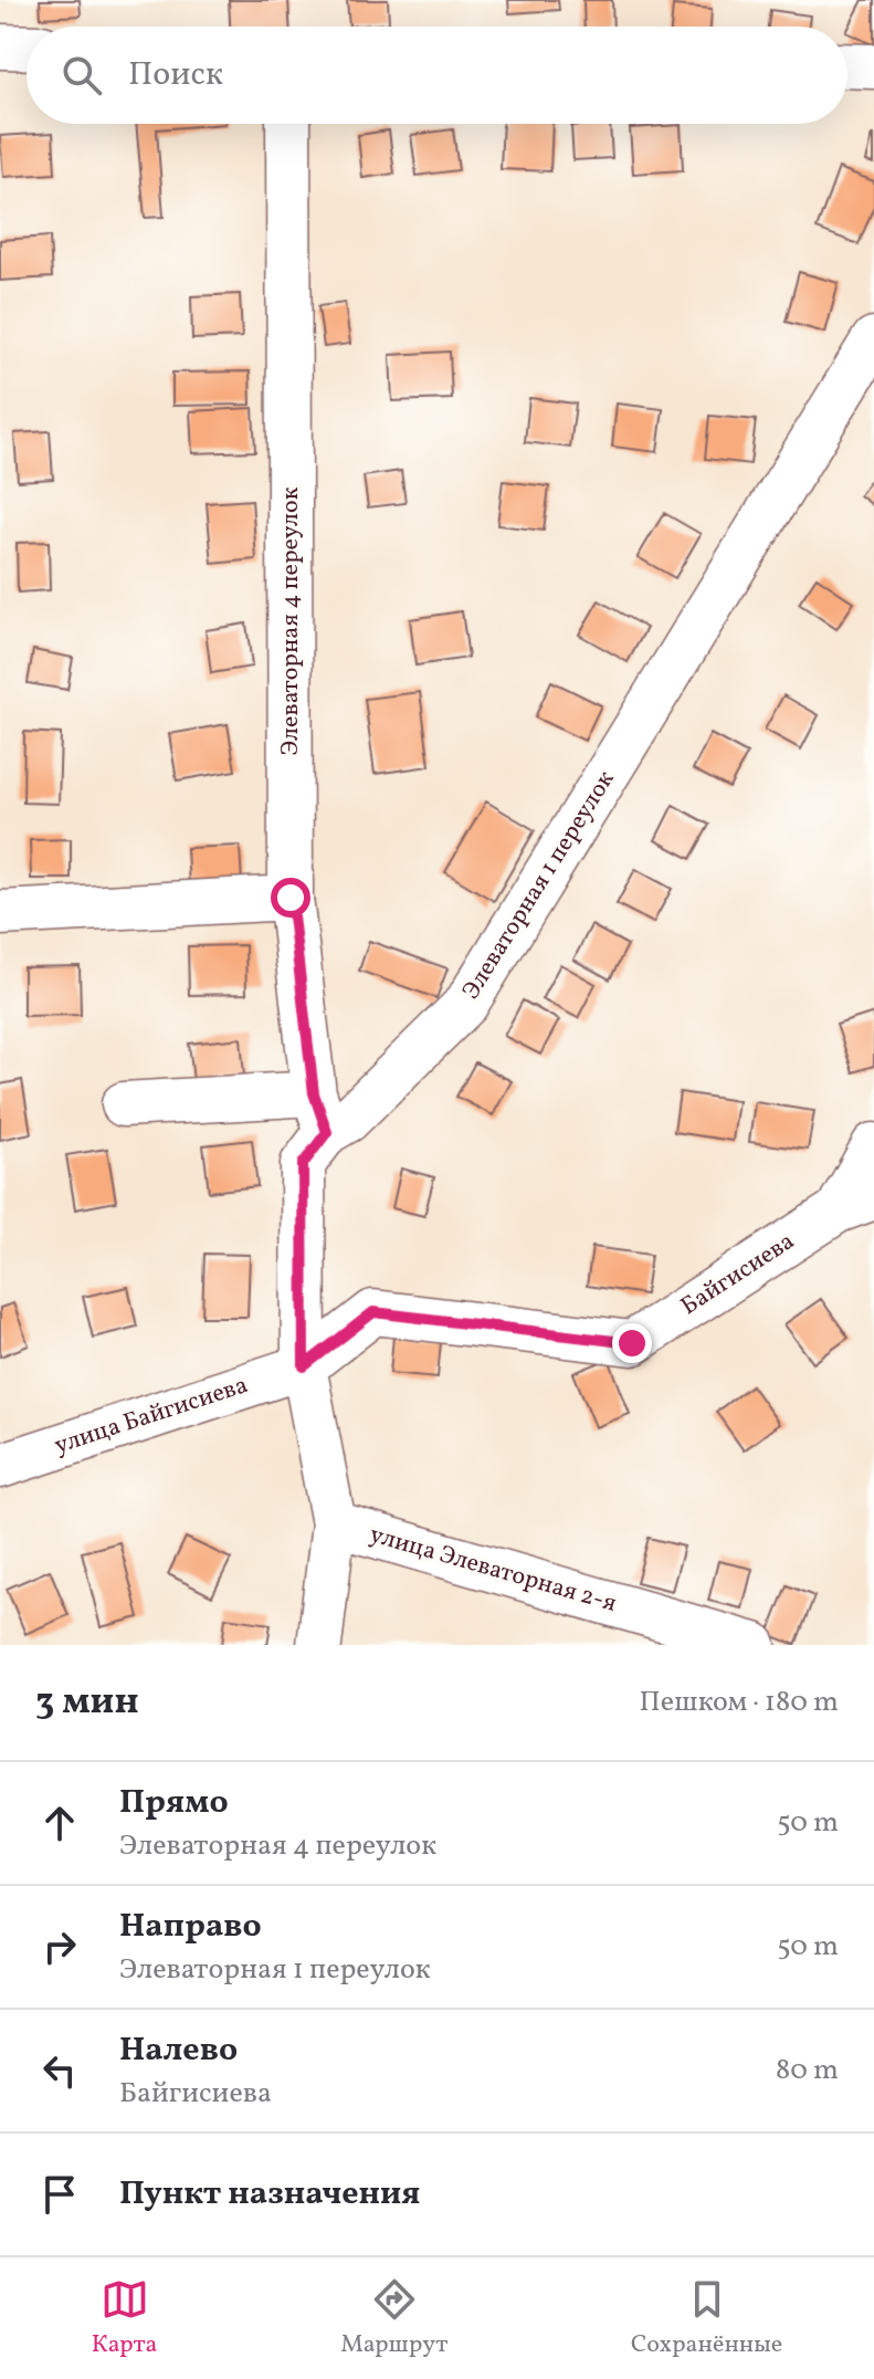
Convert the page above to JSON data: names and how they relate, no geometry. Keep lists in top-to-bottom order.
{
  "streets": {
    "street": [
      "Элеваторная 4 переулок",
      "Элеваторная 1 переулок",
      "Байгисиева",
      "улица Байгисиева",
      "улица Элеваторная 2-я"
    ]
  },
  "crossings": [
    ["Элеваторная 4 переулок", "Элеваторная 1 переулок"],
    ["Элеваторная 1 переулок", "Байгисиева"],
    ["Элеваторная 1 переулок", "улица Байгисиева"],
    ["Элеваторная 1 переулок", "улица Элеваторная 2-я"],
    ["Байгисиева", "улица Байгисиева"]
  ],
  "page": {
    "search": "Поиск",
    "heading": ["3 мин", "Пешком · 180 m"],
    "list": [
      ["Прямо", "Элеваторная 4 переулок", "50 m"],
      ["Направо", "Элеваторная 1 переулок", "50 m"],
      ["Налево", "Байгисиева", "80 m"],
      "Пункт назначения"
    ],
    "nav": ["Карта", "Маршрут", "Сохранённые"]
  }
}
